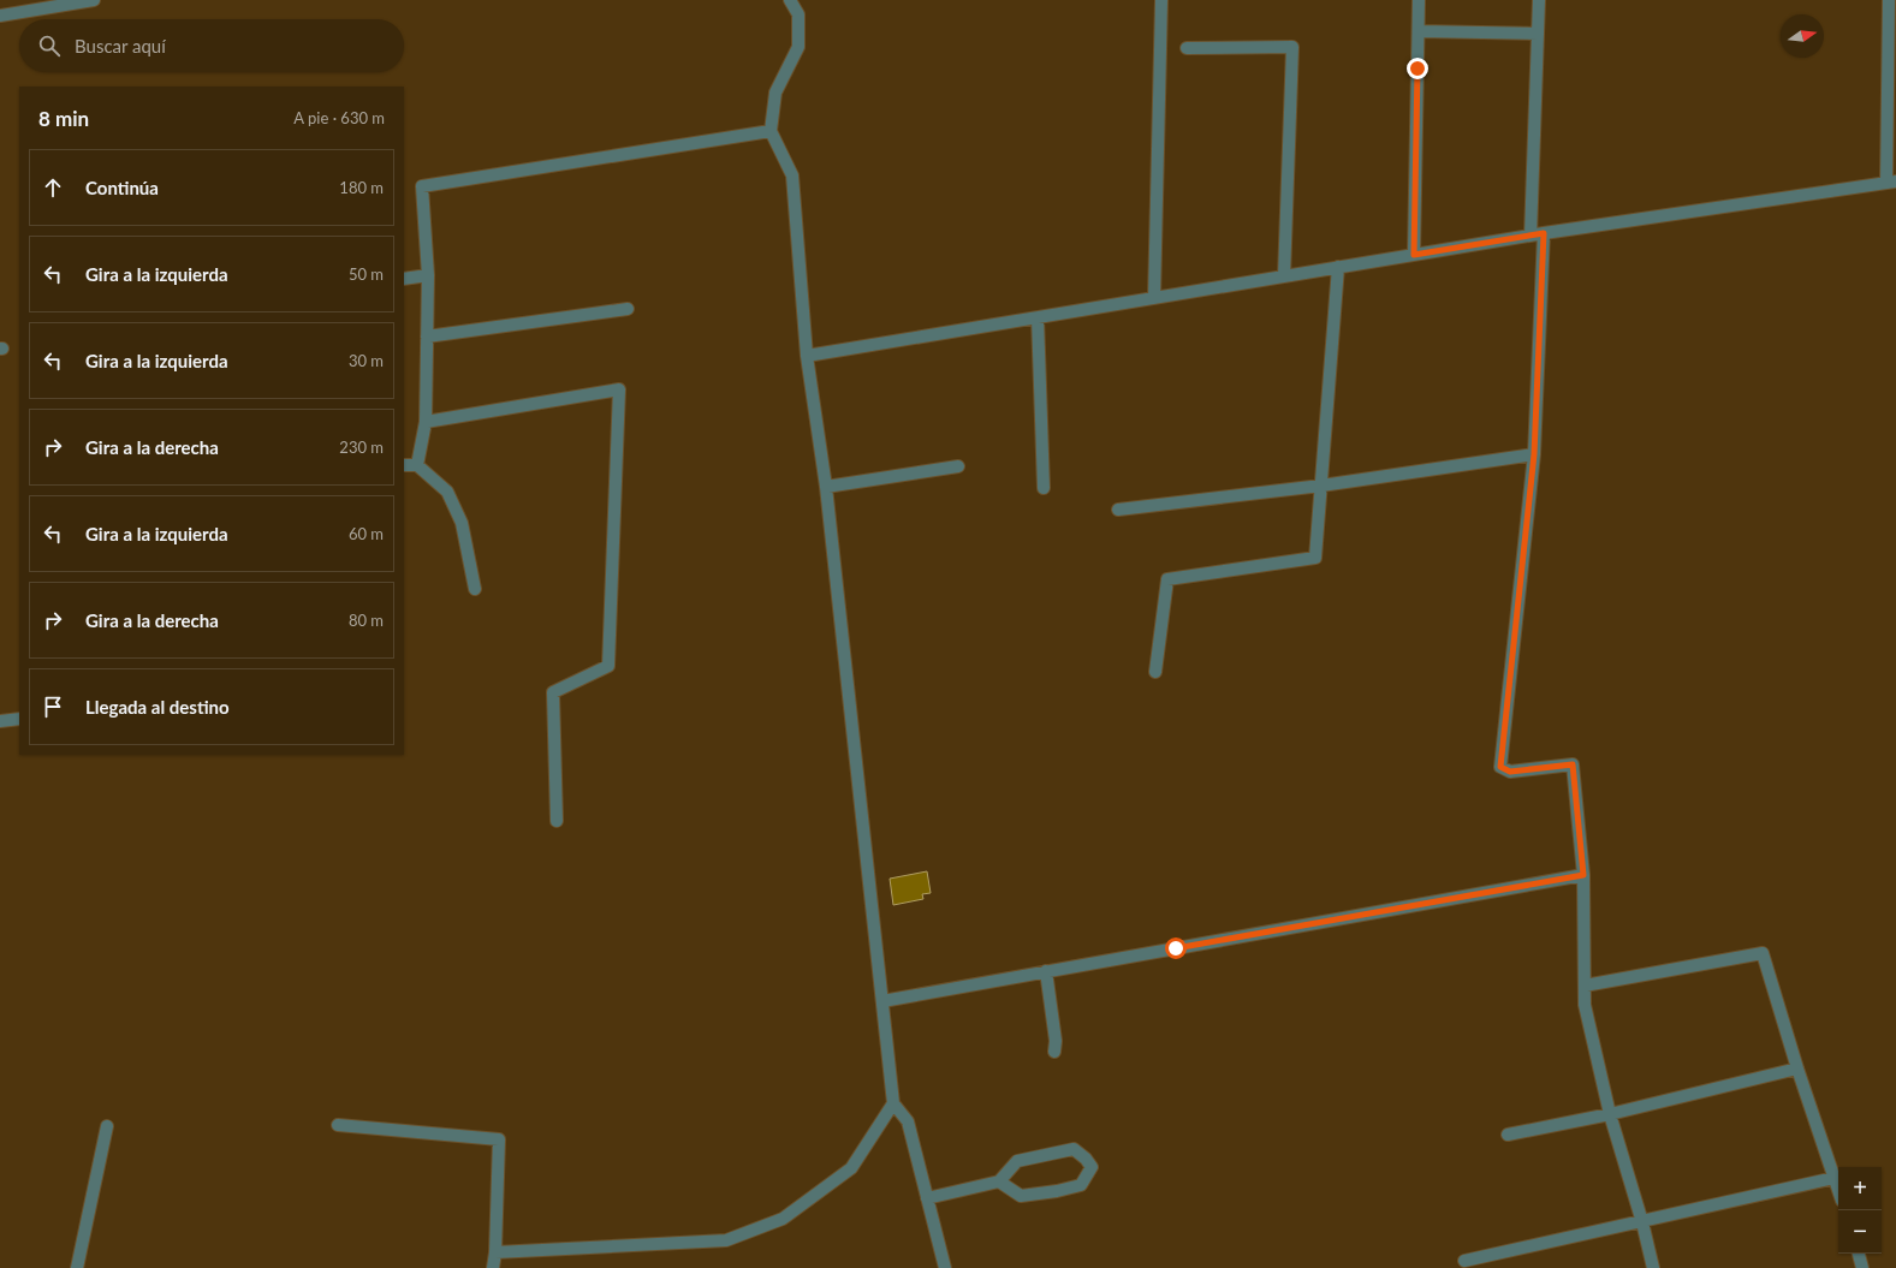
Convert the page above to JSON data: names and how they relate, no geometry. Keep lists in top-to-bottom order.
{
  "north": "right",
  "page": {
    "search": "Buscar aquí",
    "heading": ["8 min", "A pie · 630 m"],
    "list": [
      ["Continúa", "180 m"],
      ["Gira a la izquierda", "50 m"],
      ["Gira a la izquierda", "30 m"],
      ["Gira a la derecha", "230 m"],
      ["Gira a la izquierda", "60 m"],
      ["Gira a la derecha", "80 m"],
      "Llegada al destino"
    ],
    "map_buttons": ["+", "−"]
  }
}
